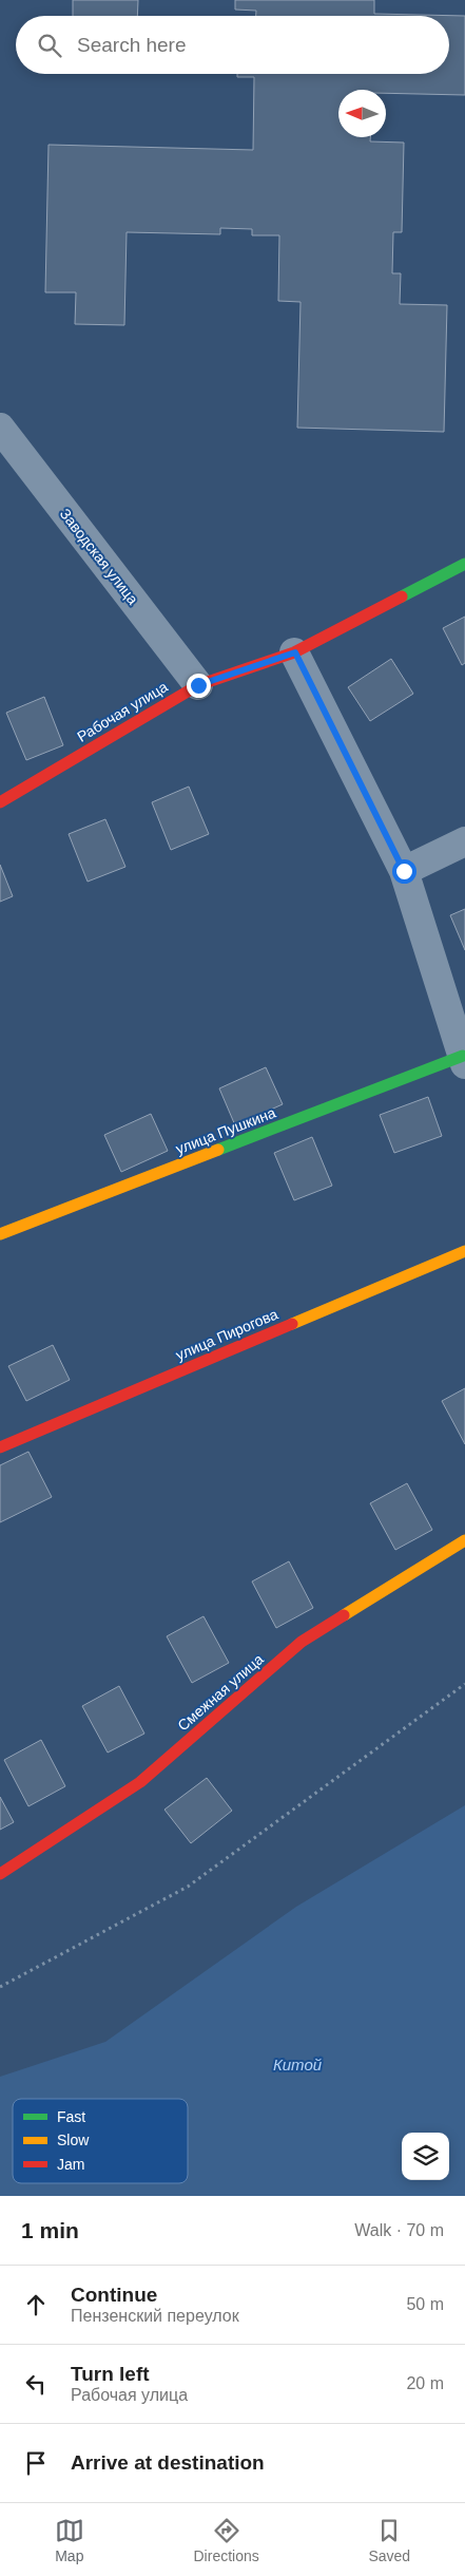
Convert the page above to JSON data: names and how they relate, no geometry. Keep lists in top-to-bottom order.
{
  "streets": {
    "street": [
      "Заводская улица",
      "Рабочая улица",
      "улица Пушкина",
      "улица Пирогова",
      "Смежная улица"
    ]
  },
  "crossings": [
    ["Заводская улица", "Рабочая улица"]
  ],
  "water": ["Китой"],
  "legend": ["Fast", "Slow", "Jam"],
  "north": "left",
  "page": {
    "search": "Search here",
    "heading": ["1 min", "Walk · 70 m"],
    "list": [
      ["Continue", "Пензенский переулок", "50 m"],
      ["Turn left", "Рабочая улица", "20 m"],
      "Arrive at destination"
    ],
    "nav": ["Map", "Directions", "Saved"]
  }
}
